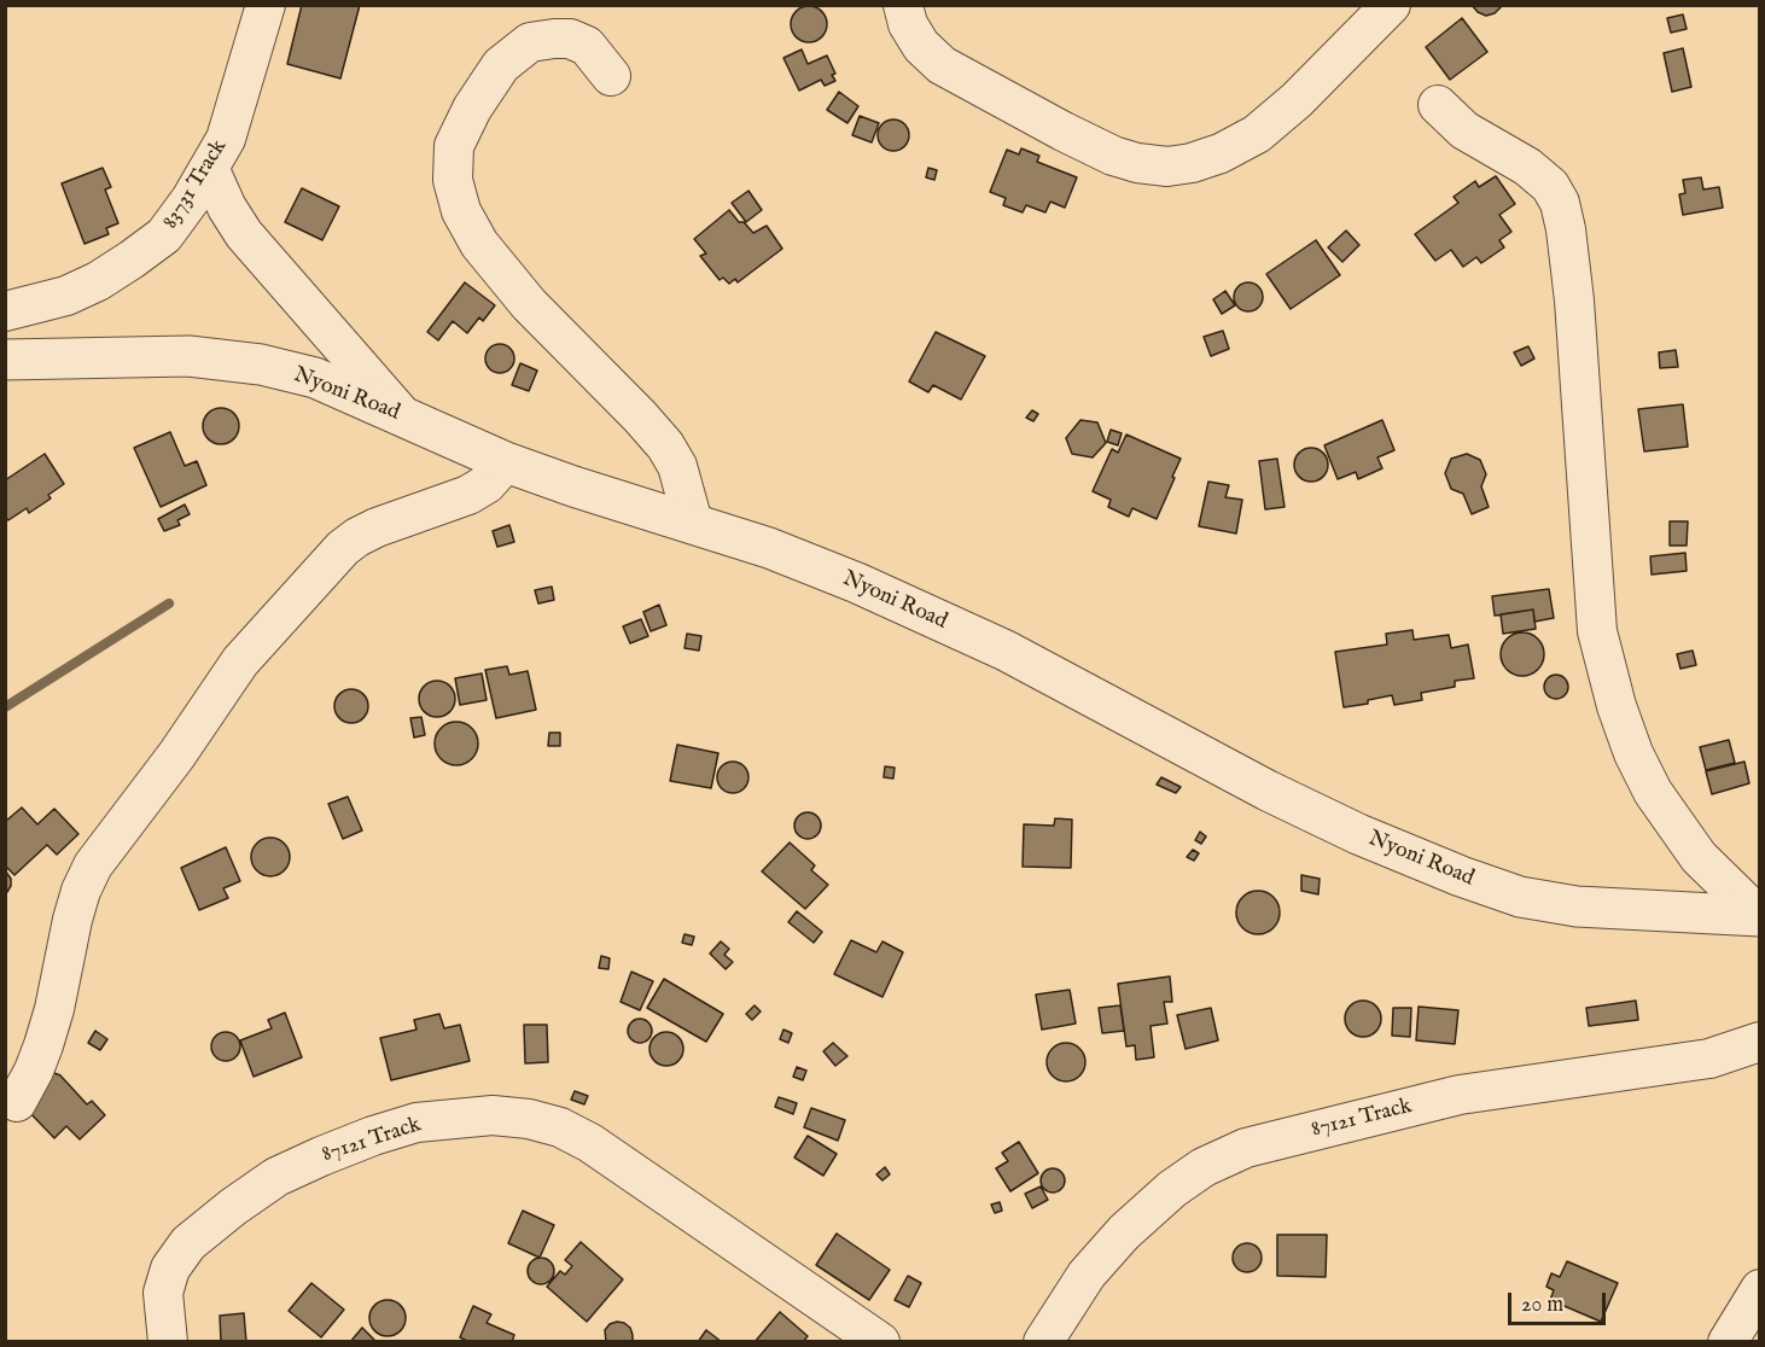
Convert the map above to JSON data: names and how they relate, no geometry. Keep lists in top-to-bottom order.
{
  "streets": {
    "street": ["83731 Track", "Nyoni Road", "87121 Track"]
  },
  "scale_bar": "20 m"
}
